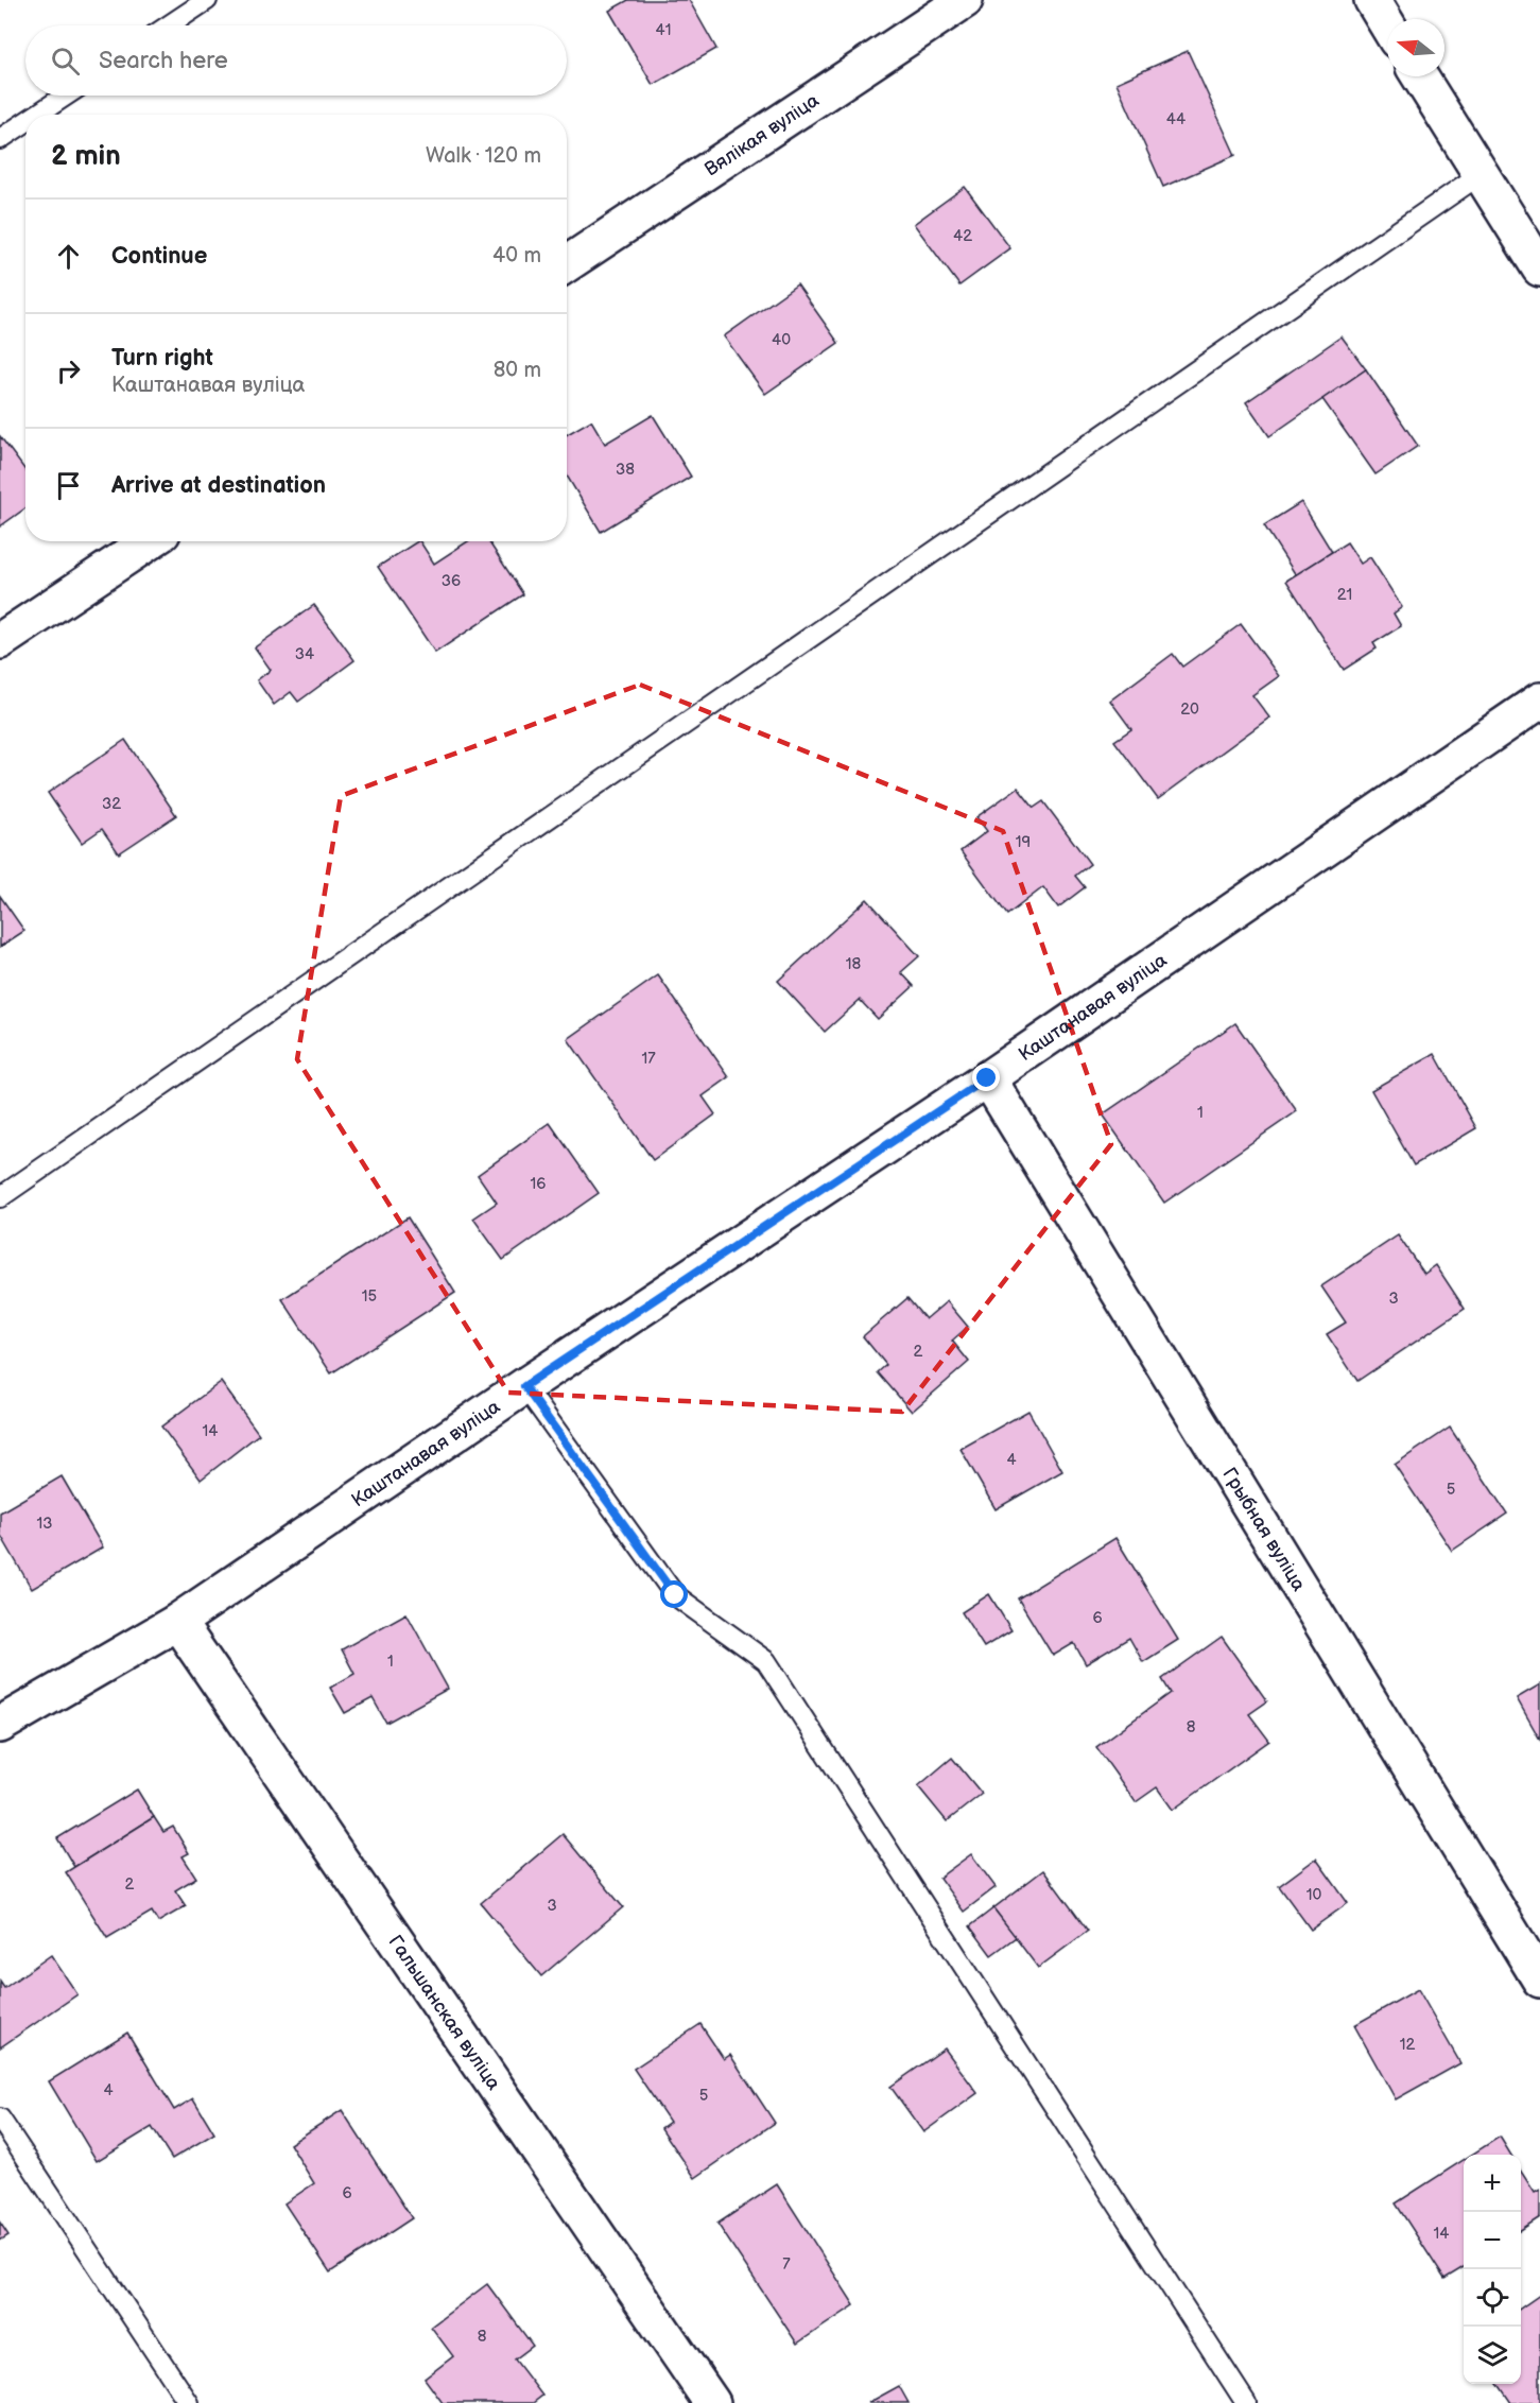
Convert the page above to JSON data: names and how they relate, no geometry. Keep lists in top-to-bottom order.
{
  "streets": {
    "street": [
      "Вялікая вуліца",
      "Каштанавая вуліца",
      "Грыбная вуліца",
      "Гальшанская вуліца"
    ]
  },
  "crossings": [
    ["Каштанавая вуліца", "Грыбная вуліца"],
    ["Каштанавая вуліца", "Гальшанская вуліца"]
  ],
  "house_numbers": [
    "41",
    "44",
    "42",
    "40",
    "38",
    "36",
    "21",
    "34",
    "20",
    "32",
    "19",
    "18",
    "17",
    "1",
    "16",
    "15",
    "3",
    "2",
    "14",
    "4",
    "5",
    "13",
    "6",
    "1",
    "8",
    "2",
    "10",
    "3",
    "12",
    "4",
    "5",
    "6",
    "14",
    "7",
    "8"
  ],
  "north": "left",
  "page": {
    "search": "Search here",
    "heading": ["2 min", "Walk · 120 m"],
    "list": [
      ["Continue", "40 m"],
      ["Turn right", "Каштанавая вуліца", "80 m"],
      "Arrive at destination"
    ],
    "map_buttons": ["+", "−"]
  }
}
